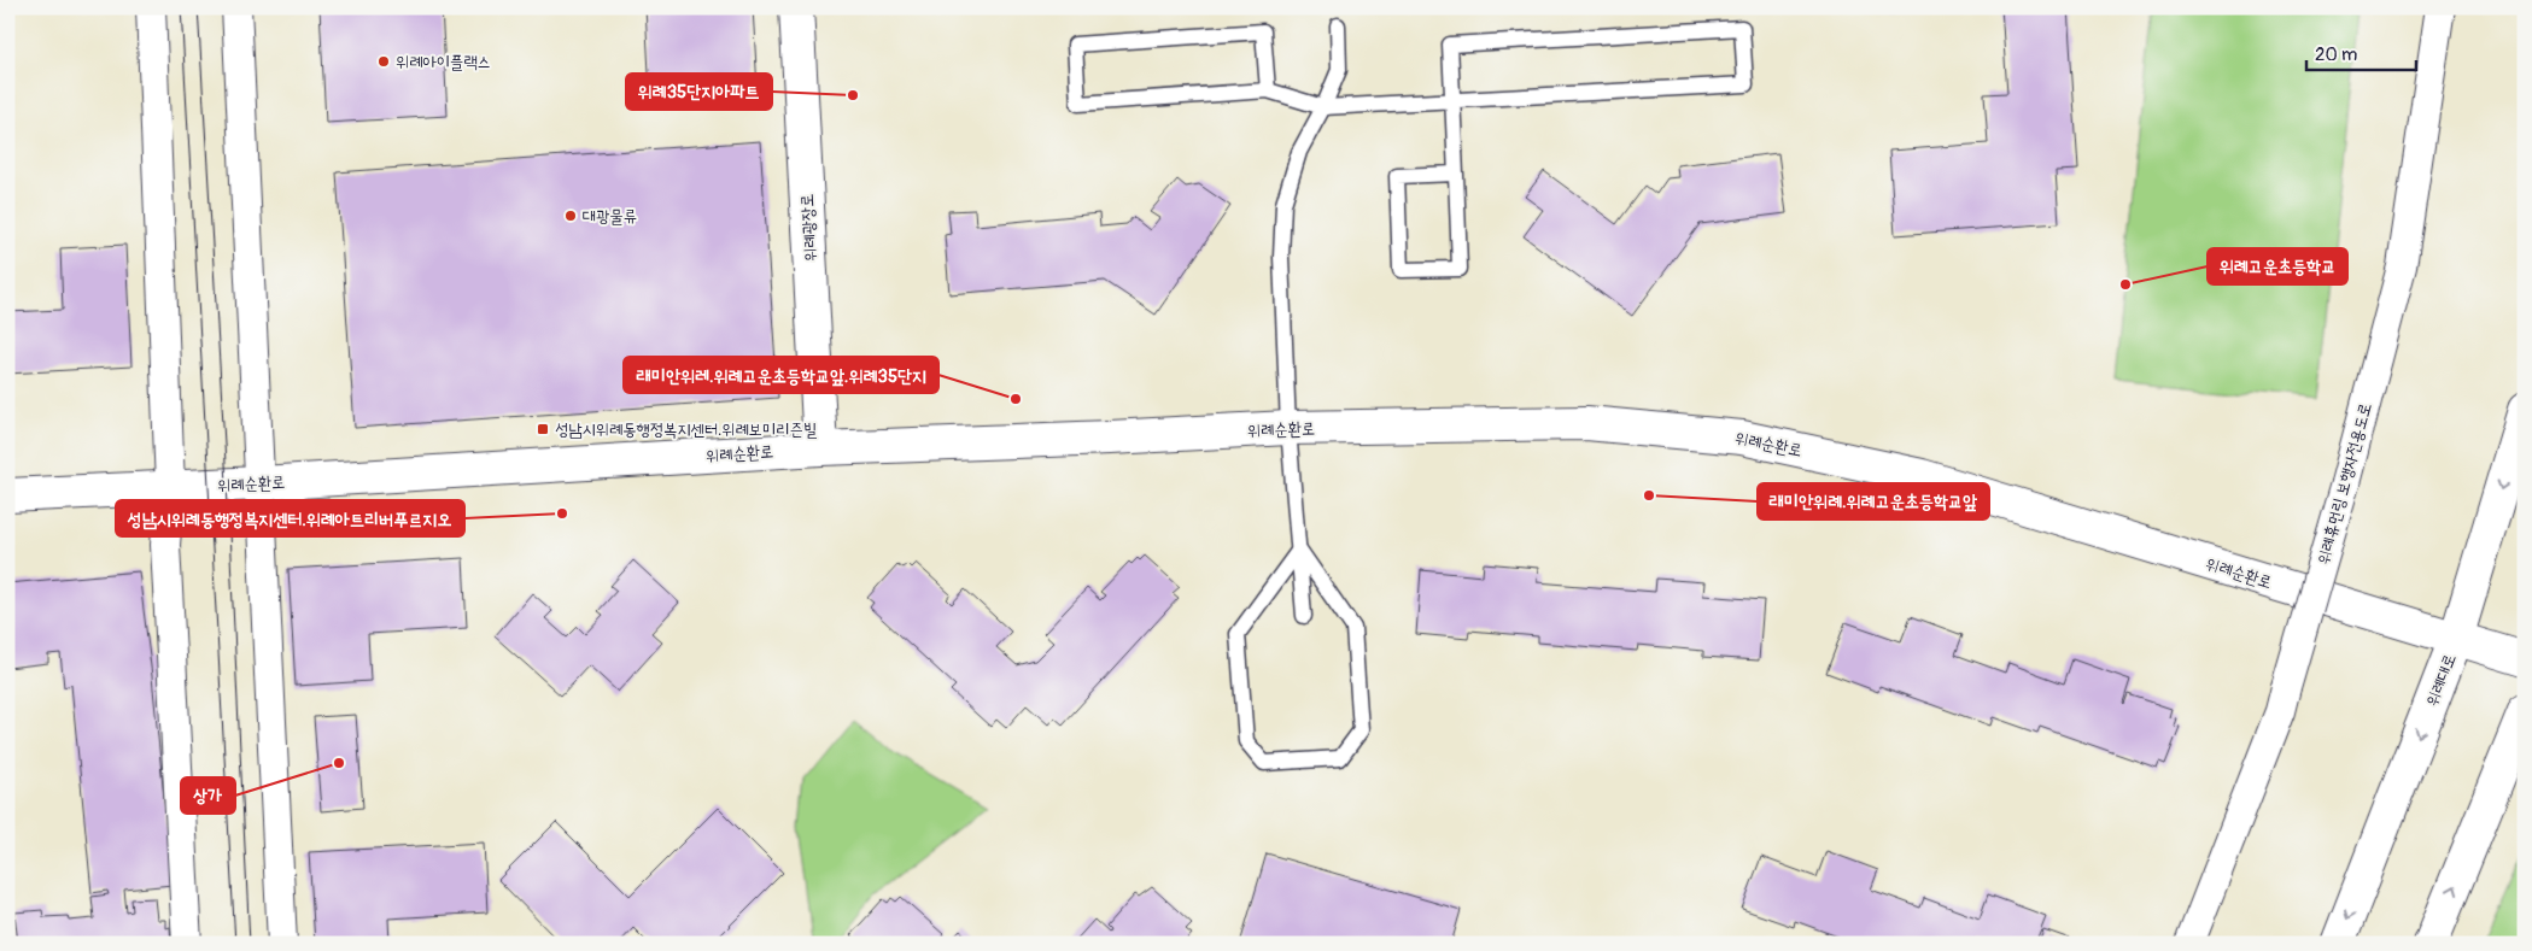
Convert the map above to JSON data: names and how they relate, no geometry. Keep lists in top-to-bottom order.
{
  "streets": {
    "street": [
      "위례광장로",
      "위례순환로",
      "위례휴먼링 보행자전용도로",
      "위례대로"
    ]
  },
  "crossings": [
    ["위례광장로", "위례순환로"],
    ["위례순환로", "위례대로"]
  ],
  "places": {
    "other": [
      "위례아이플랙스",
      "위례35단지아파트",
      "대광물류",
      "위례고운초등학교",
      "래미안위레.위례고운초등학교앞.위례35단지",
      "래미안위례.위례고운초등학교앞",
      "성남시위례동행정복지센터.위례아트리버푸르지오",
      "상가"
    ],
    "transit": ["성남시위례동행정복지센터.위례보미리즌빌"]
  },
  "scale_bar": "20 m"
}
